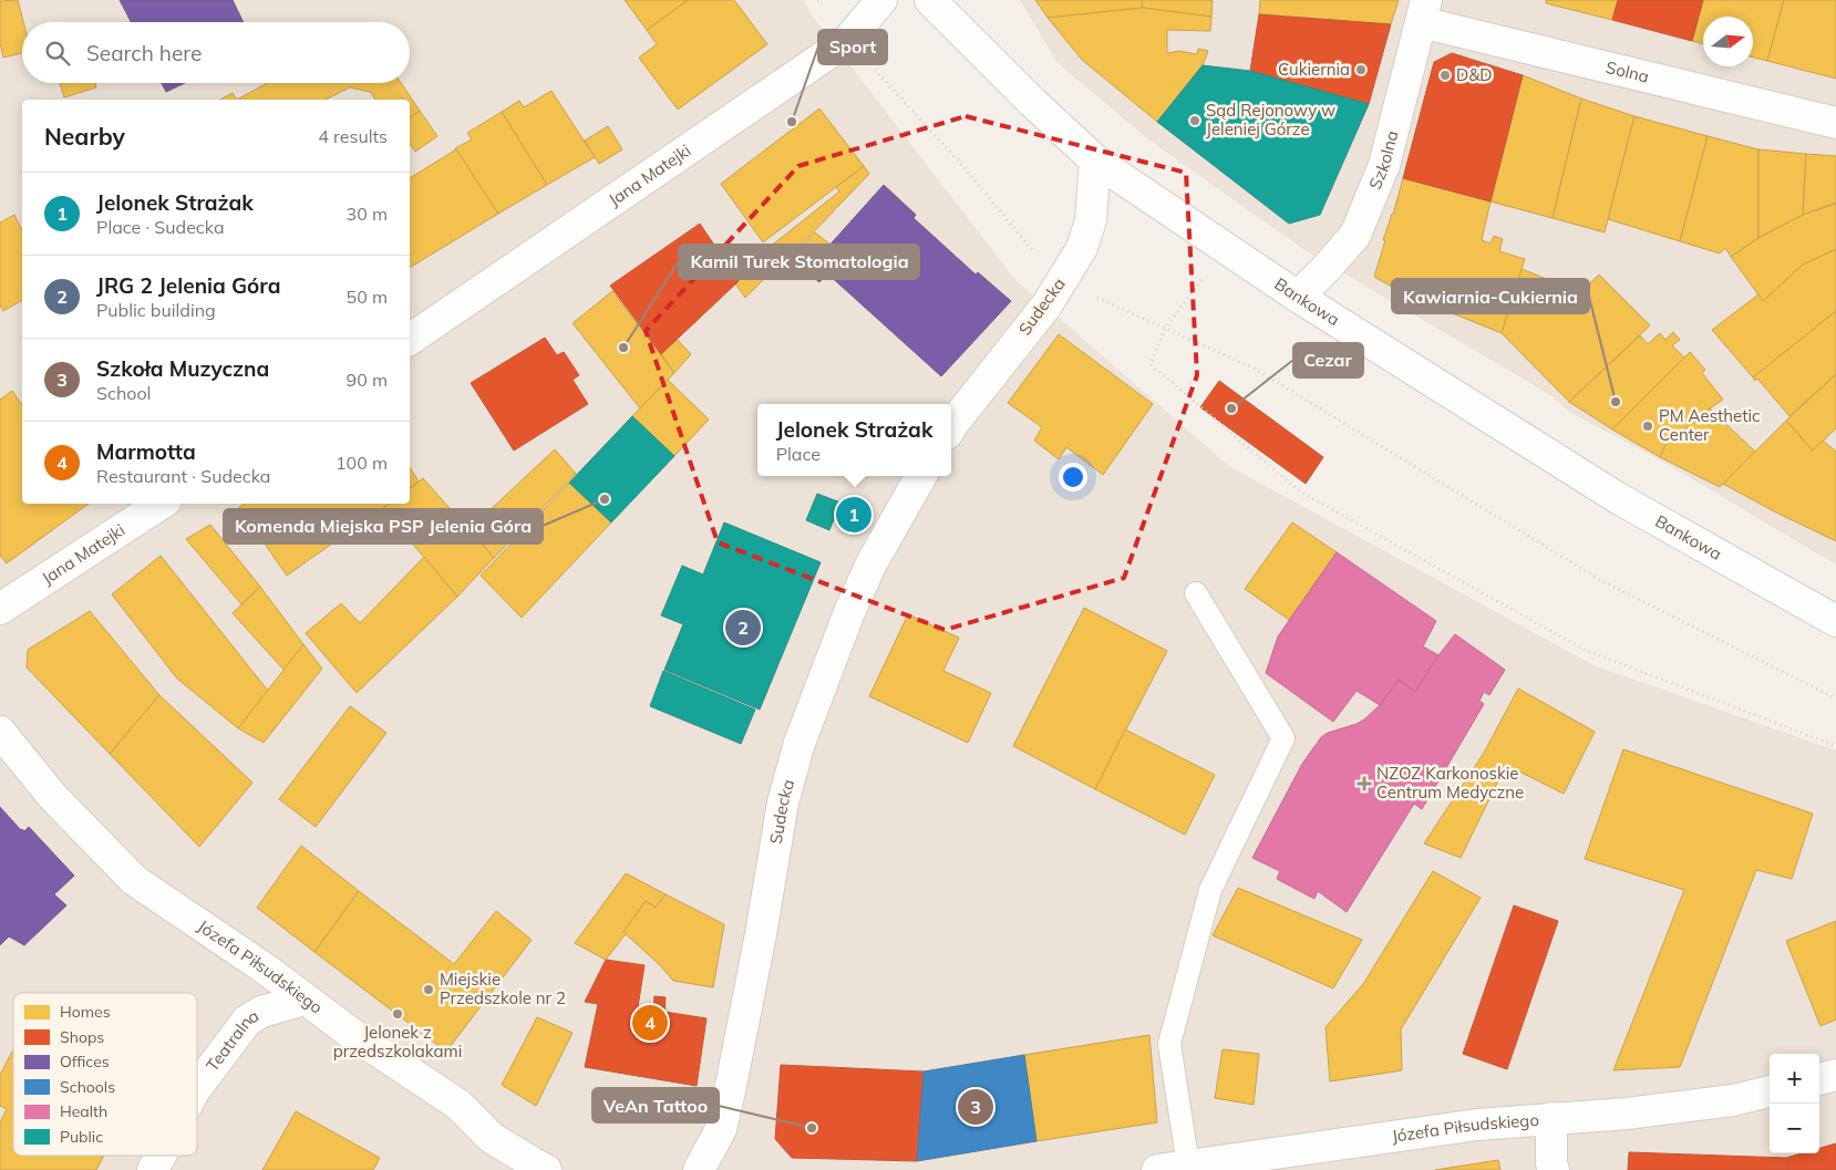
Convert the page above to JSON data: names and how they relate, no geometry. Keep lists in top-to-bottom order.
{
  "streets": {
    "street": [
      "Solna",
      "Szkolna",
      "Jana Matejki",
      "Bankowa",
      "Sudecka",
      "Józefa Piłsudskiego",
      "Teatralna"
    ]
  },
  "crossings": [
    ["Solna", "Szkolna"],
    ["Szkolna", "Bankowa"],
    ["Bankowa", "Sudecka"],
    ["Józefa Piłsudskiego", "Teatralna"]
  ],
  "places": {
    "other": [
      "Cukiernia",
      "D&D",
      "Sąd Rejonowy w Jeleniej Górze",
      "Sport",
      "Kamil Turek Stomatologia",
      "Kawiarnia-Cukiernia",
      "Cezar",
      "PM Aesthetic Center",
      "Komenda Miejska PSP Jelenia Góra",
      "Miejskie Przedszkole nr 2",
      "Jelonek z przedszkolakami",
      "VeAn Tattoo"
    ],
    "health": ["NZOZ Karkonoskie Centrum Medyczne"]
  },
  "legend": [
    "Homes",
    "Shops",
    "Offices",
    "Schools",
    "Health",
    "Public"
  ],
  "north": "right",
  "page": {
    "search": "Search here",
    "heading": ["Nearby", "4 results"],
    "list": [
      {
        "mark": "1",
        "name": "Jelonek Strażak",
        "note": "Place · Sudecka",
        "value": "30 m"
      },
      {
        "mark": "2",
        "name": "JRG 2 Jelenia Góra",
        "note": "Public building",
        "value": "50 m"
      },
      {
        "mark": "3",
        "name": "Szkoła Muzyczna",
        "note": "School",
        "value": "90 m"
      },
      {
        "mark": "4",
        "name": "Marmotta",
        "note": "Restaurant · Sudecka",
        "value": "100 m"
      }
    ],
    "popup": ["Jelonek Strażak", "Place"],
    "pins": [
      "1",
      "2",
      "4",
      "3"
    ],
    "map_buttons": ["+", "−"]
  }
}
